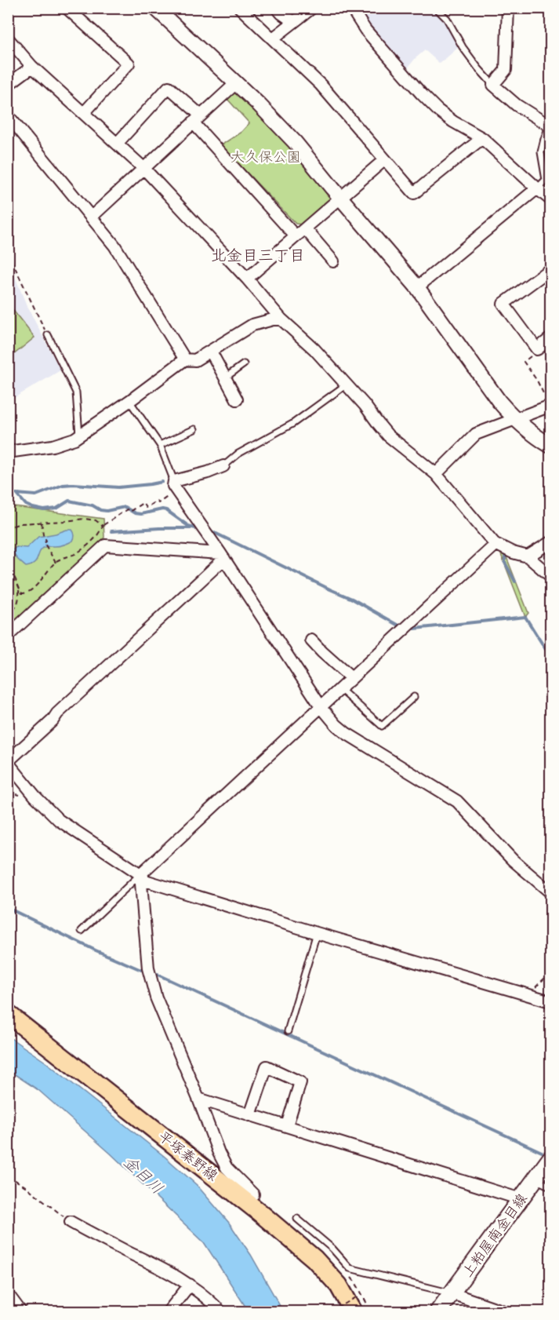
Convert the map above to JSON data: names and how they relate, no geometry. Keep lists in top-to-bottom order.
{
  "streets": {
    "main road": ["平塚秦野線", "上粕屋南金目線"]
  },
  "districts": ["北金目三丁目"],
  "water": ["金目川"],
  "parks": ["大久保公園"]
}
